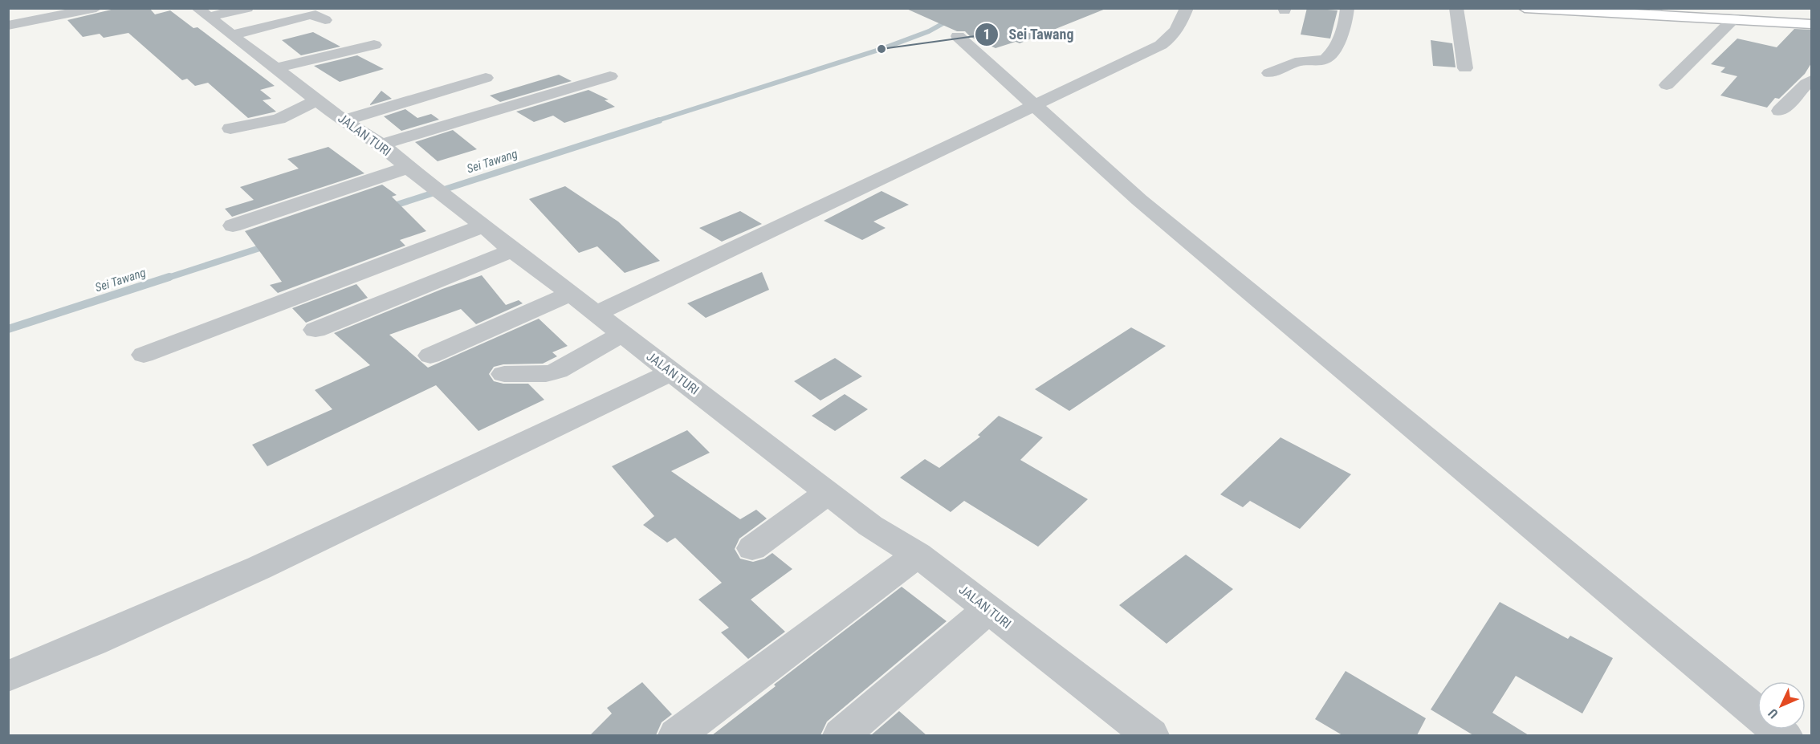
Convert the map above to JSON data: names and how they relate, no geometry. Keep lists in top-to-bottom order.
{
  "streets": {
    "street": ["JALAN TURI"]
  },
  "water": ["Sei Tawang"],
  "places": ["Sei Tawang"],
  "north": "bottom left"
}
